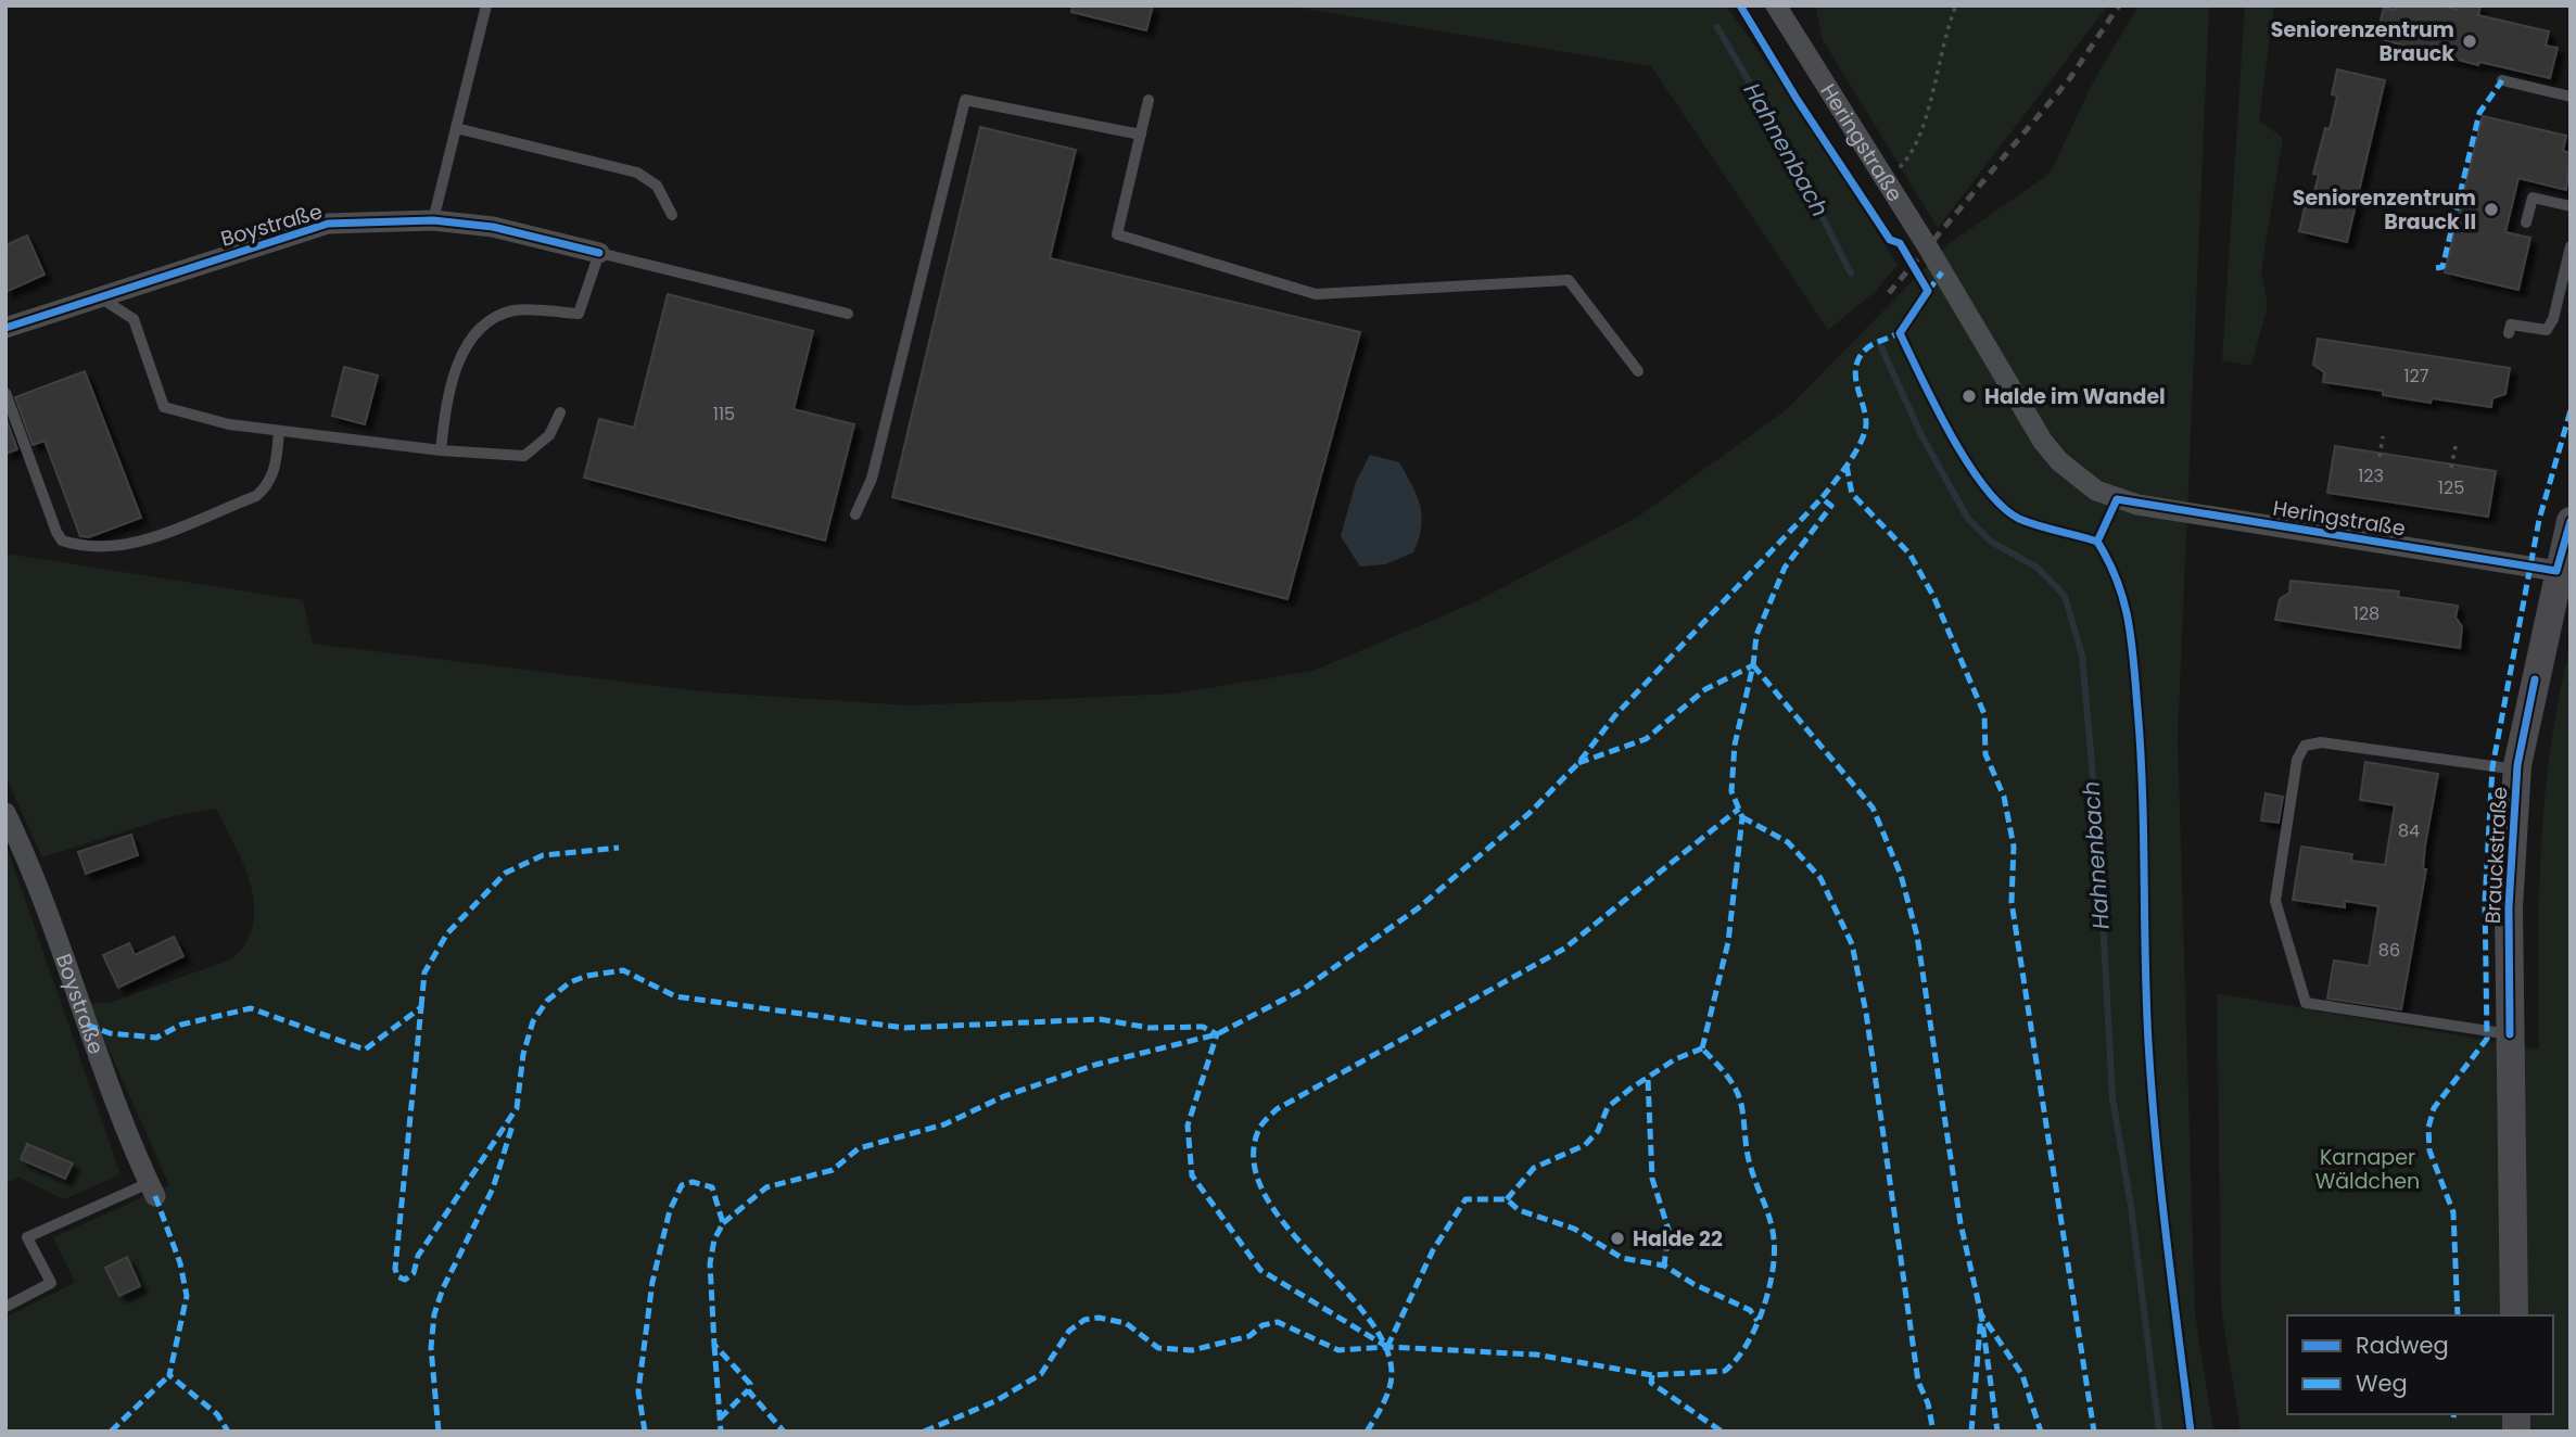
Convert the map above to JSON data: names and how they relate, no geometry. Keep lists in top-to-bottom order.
{
  "streets": {
    "main road": ["Brauckstraße"],
    "street": ["Heringstraße", "Boystraße"]
  },
  "crossings": [
    ["Heringstraße", "Brauckstraße"]
  ],
  "water": ["Hahnenbach"],
  "parks": ["Karnaper Wäldchen"],
  "places": [
    "Seniorenzentrum Brauck",
    "Seniorenzentrum Brauck II",
    "Halde im Wandel",
    "Halde 22"
  ],
  "house_numbers": [
    "127",
    "115",
    "123",
    "125",
    "128",
    "84",
    "86"
  ],
  "legend": ["Radweg", "Weg"]
}
